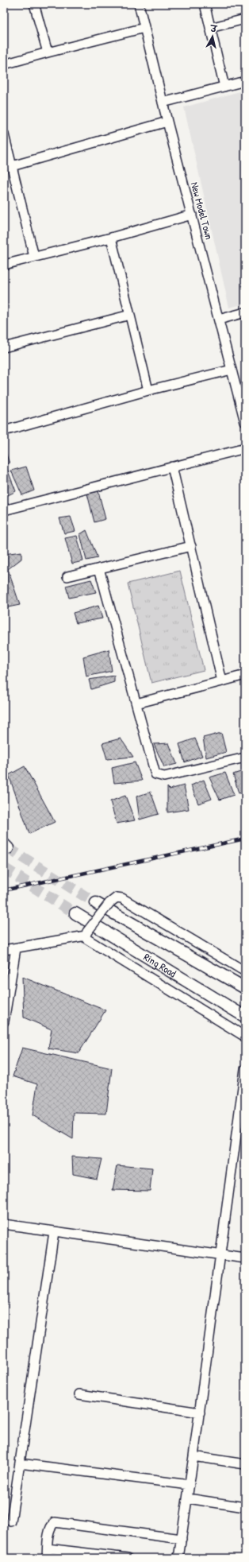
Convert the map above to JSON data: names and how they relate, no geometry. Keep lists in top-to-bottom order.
{
  "streets": {
    "street": ["New Model Town", "Ring Road"]
  },
  "north": "top"
}
